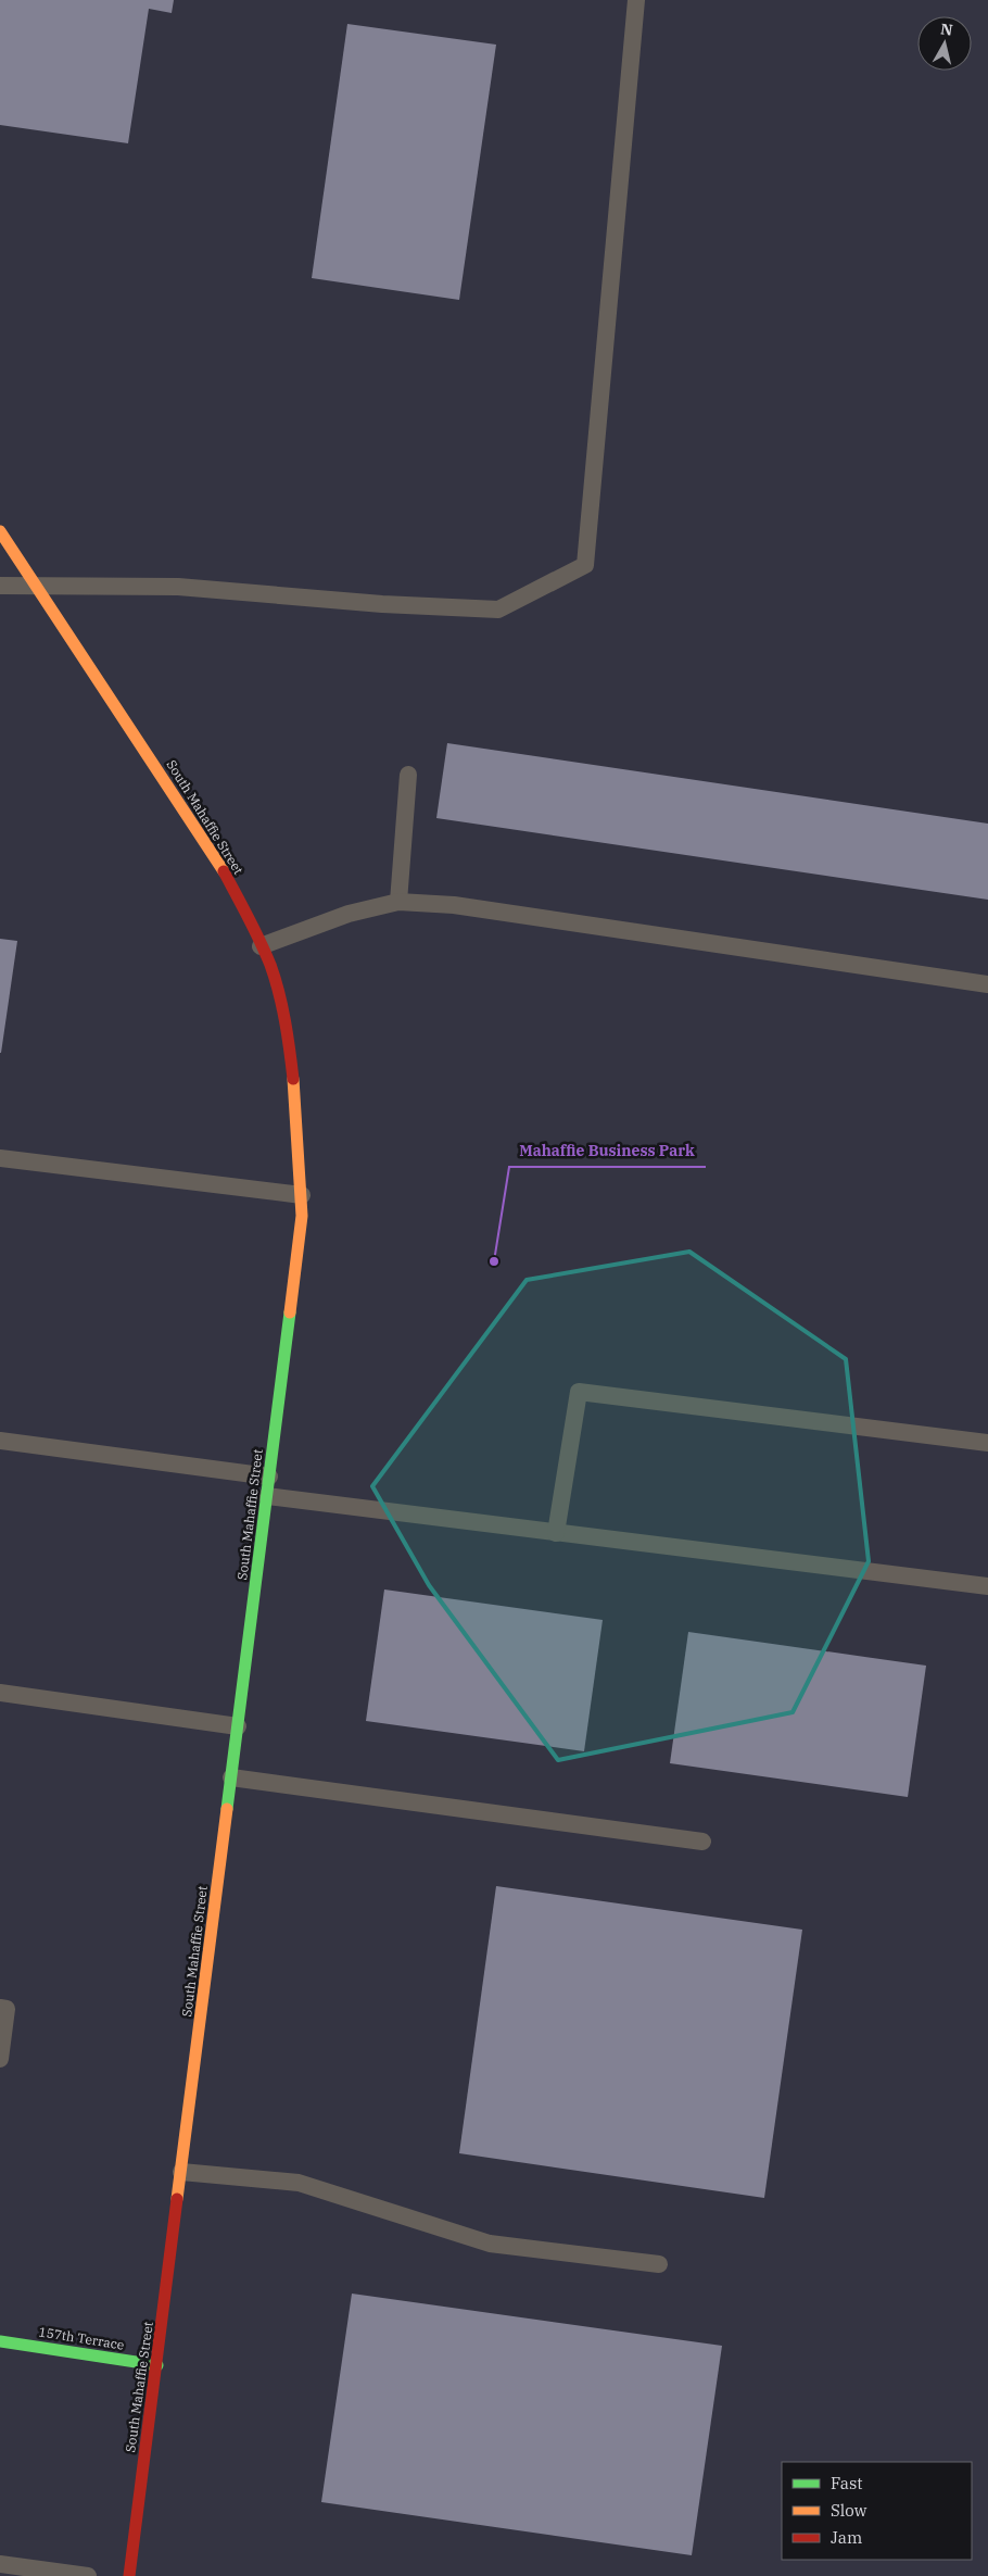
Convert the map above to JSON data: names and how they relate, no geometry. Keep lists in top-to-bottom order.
{
  "streets": {
    "street": ["South Mahaffie Street", "157th Terrace"]
  },
  "crossings": [
    ["South Mahaffie Street", "157th Terrace"]
  ],
  "places": ["Mahaffie Business Park"],
  "legend": ["Fast", "Slow", "Jam"],
  "north": "top"
}
